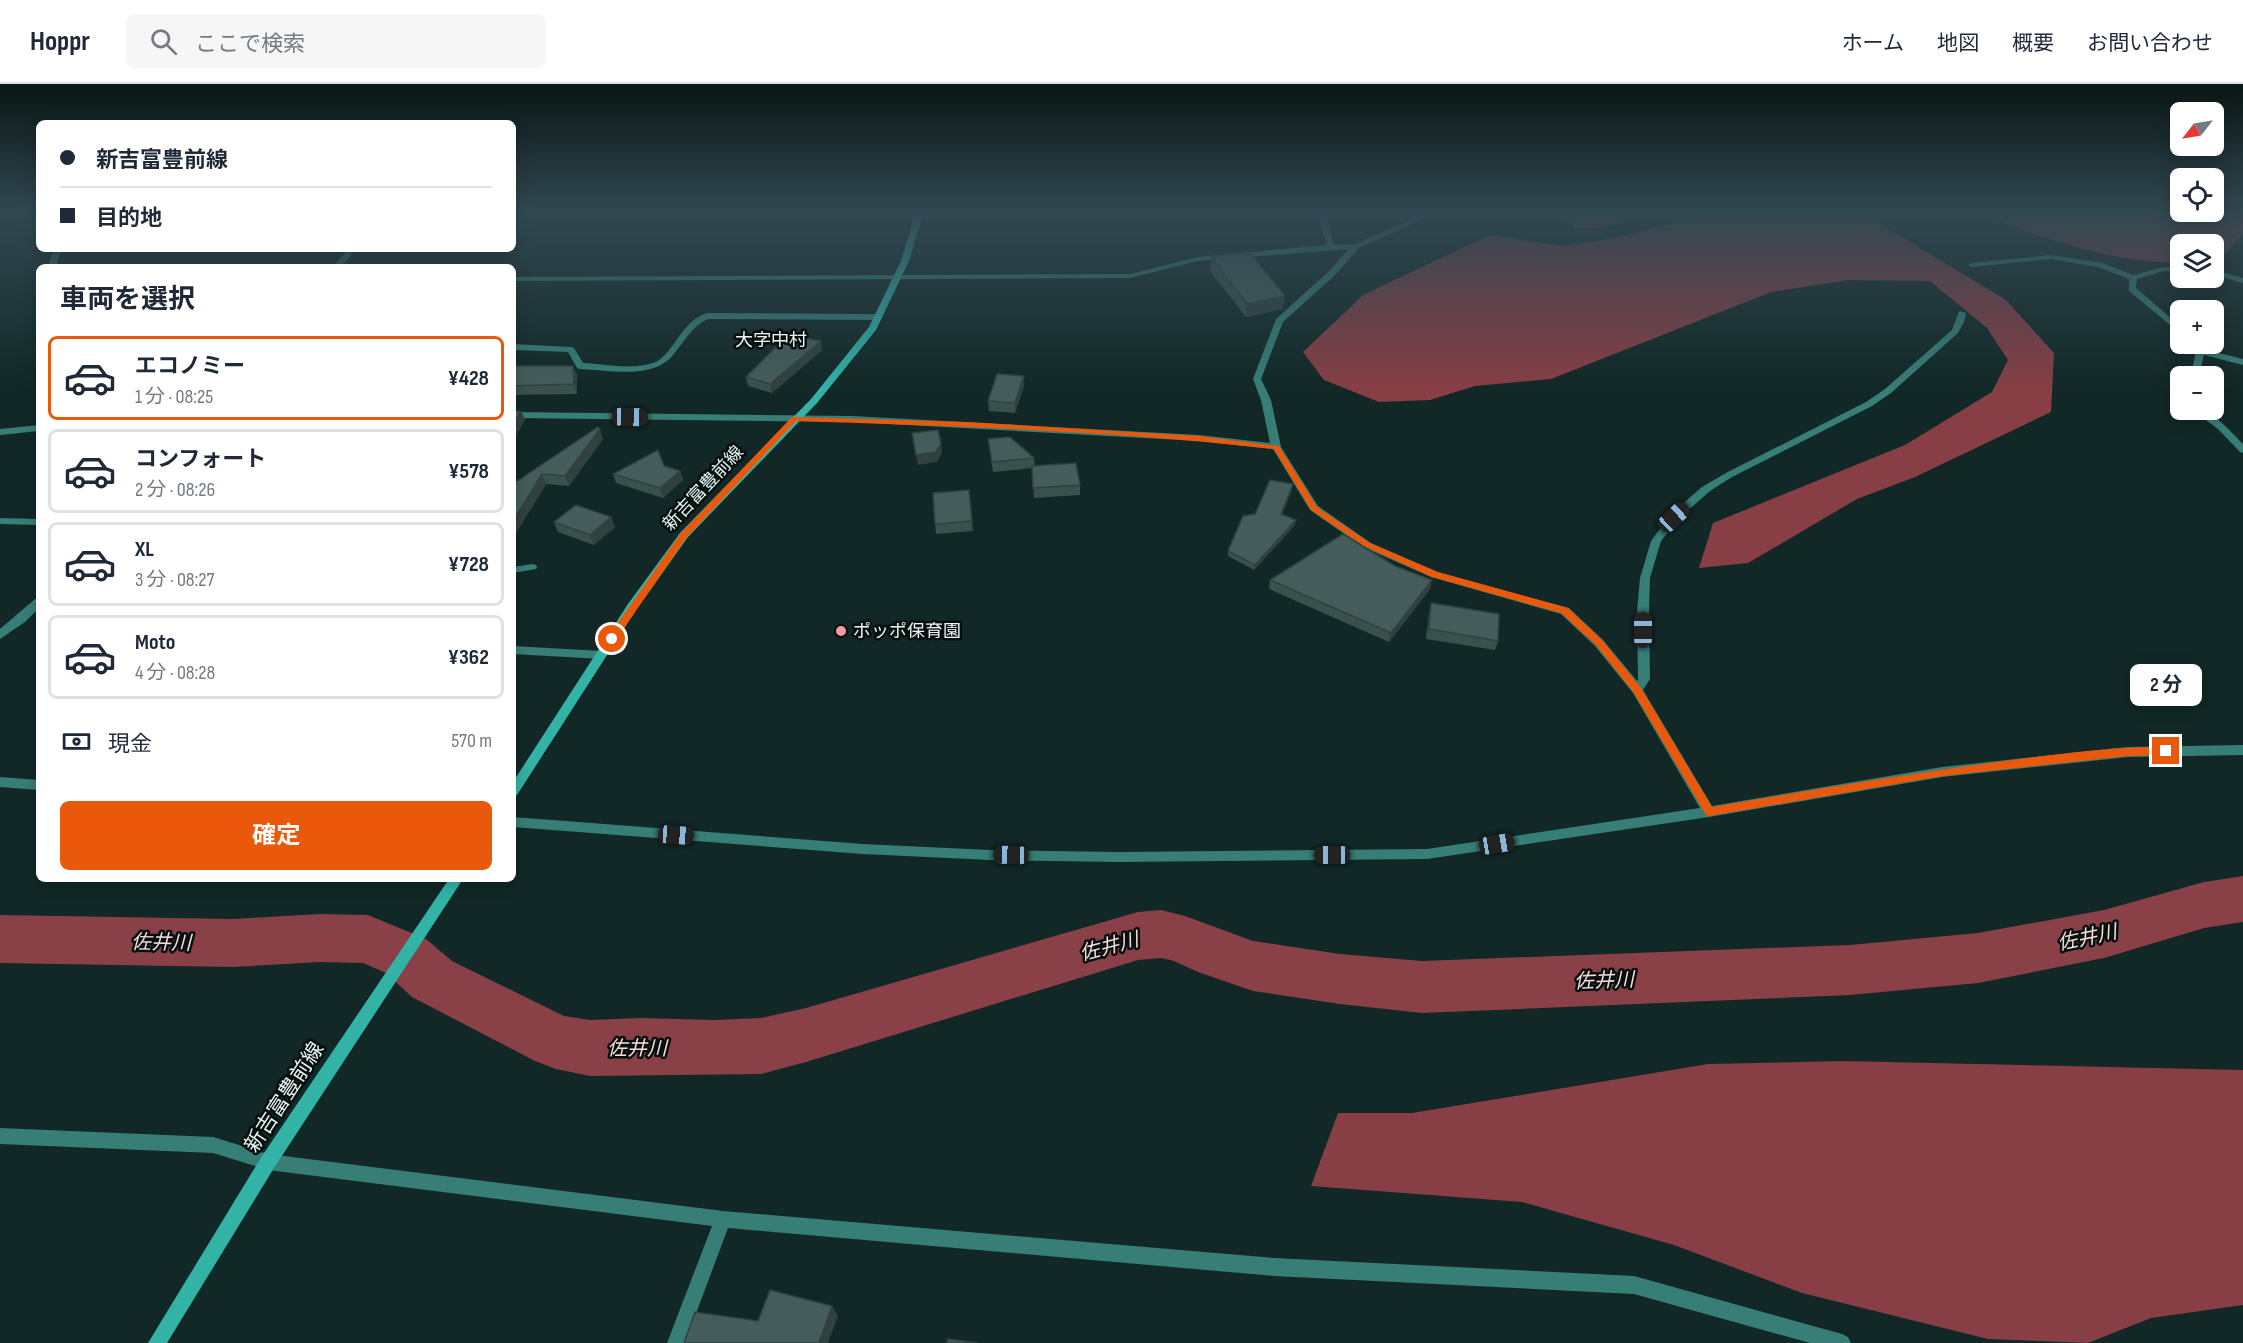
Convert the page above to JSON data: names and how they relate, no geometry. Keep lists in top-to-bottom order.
{
  "streets": {
    "main road": ["新吉富豊前線"]
  },
  "districts": ["大字中村"],
  "water": ["佐井川"],
  "places": ["ポッポ保育園"],
  "north": "bottom left",
  "page": {
    "header": "Hoppr",
    "search": "ここで検索",
    "nav": [
      "ホーム",
      "地図",
      "概要",
      "お問い合わせ"
    ],
    "map_buttons": ["+", "−"],
    "banner": ["新吉富豊前線", "目的地"],
    "heading": "車両を選択",
    "list": [
      {
        "name": "エコノミー",
        "note": "1 分 · 08:25",
        "value": "¥428"
      },
      {
        "name": "コンフォート",
        "note": "2 分 · 08:26",
        "value": "¥578"
      },
      {
        "name": "XL",
        "note": "3 分 · 08:27",
        "value": "¥728"
      },
      {
        "name": "Moto",
        "note": "4 分 · 08:28",
        "value": "¥362"
      }
    ],
    "bubble": "2 分",
    "pay": ["現金", "570 m"],
    "buttons": "確定"
  }
}
